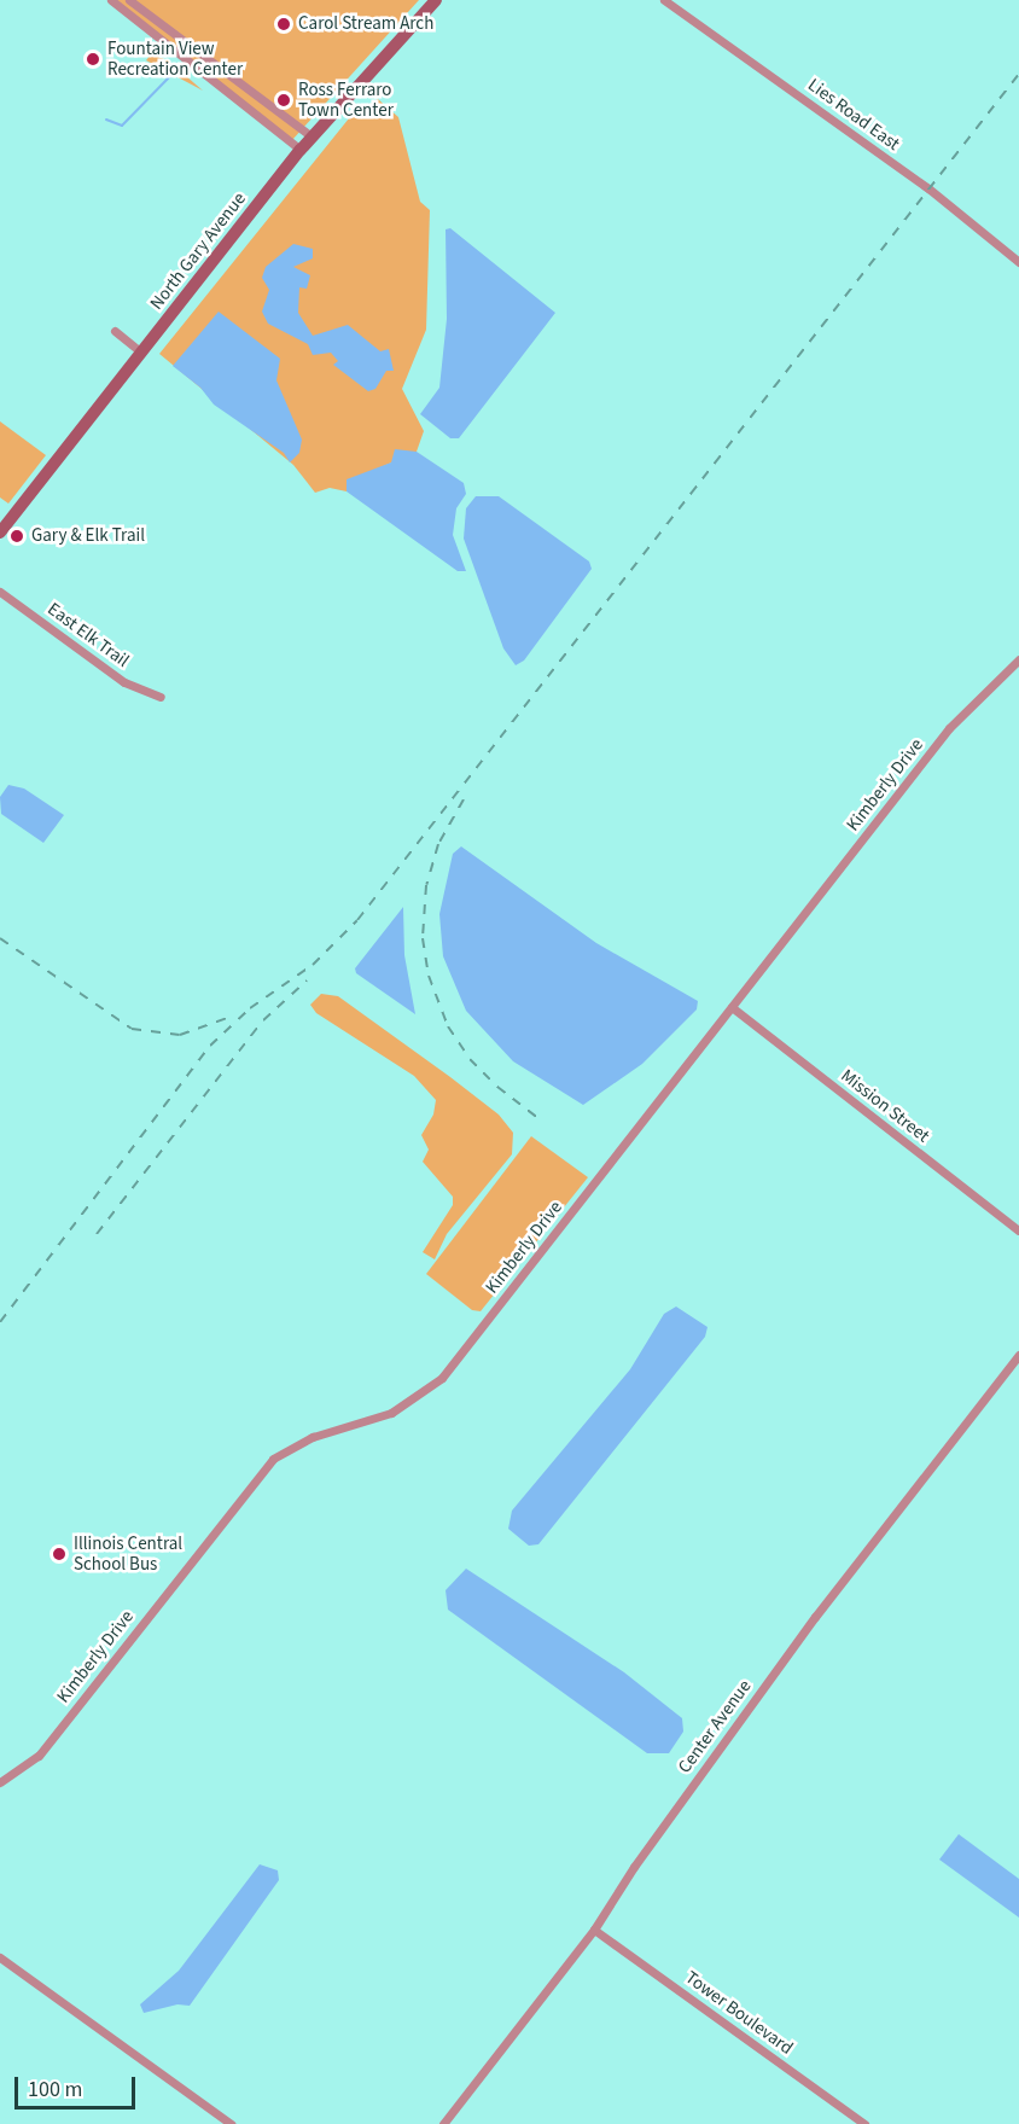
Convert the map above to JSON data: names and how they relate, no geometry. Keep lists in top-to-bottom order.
{
  "streets": {
    "street": [
      "Lies Road East",
      "North Gary Avenue",
      "East Elk Trail",
      "Kimberly Drive",
      "Mission Street",
      "Center Avenue",
      "Tower Boulevard"
    ]
  },
  "crossings": [
    ["Kimberly Drive", "Mission Street"],
    ["Center Avenue", "Tower Boulevard"]
  ],
  "places": [
    "Carol Stream Arch",
    "Fountain View Recreation Center",
    "Ross Ferraro Town Center",
    "Gary & Elk Trail",
    "Illinois Central School Bus"
  ],
  "scale_bar": "100 m"
}
